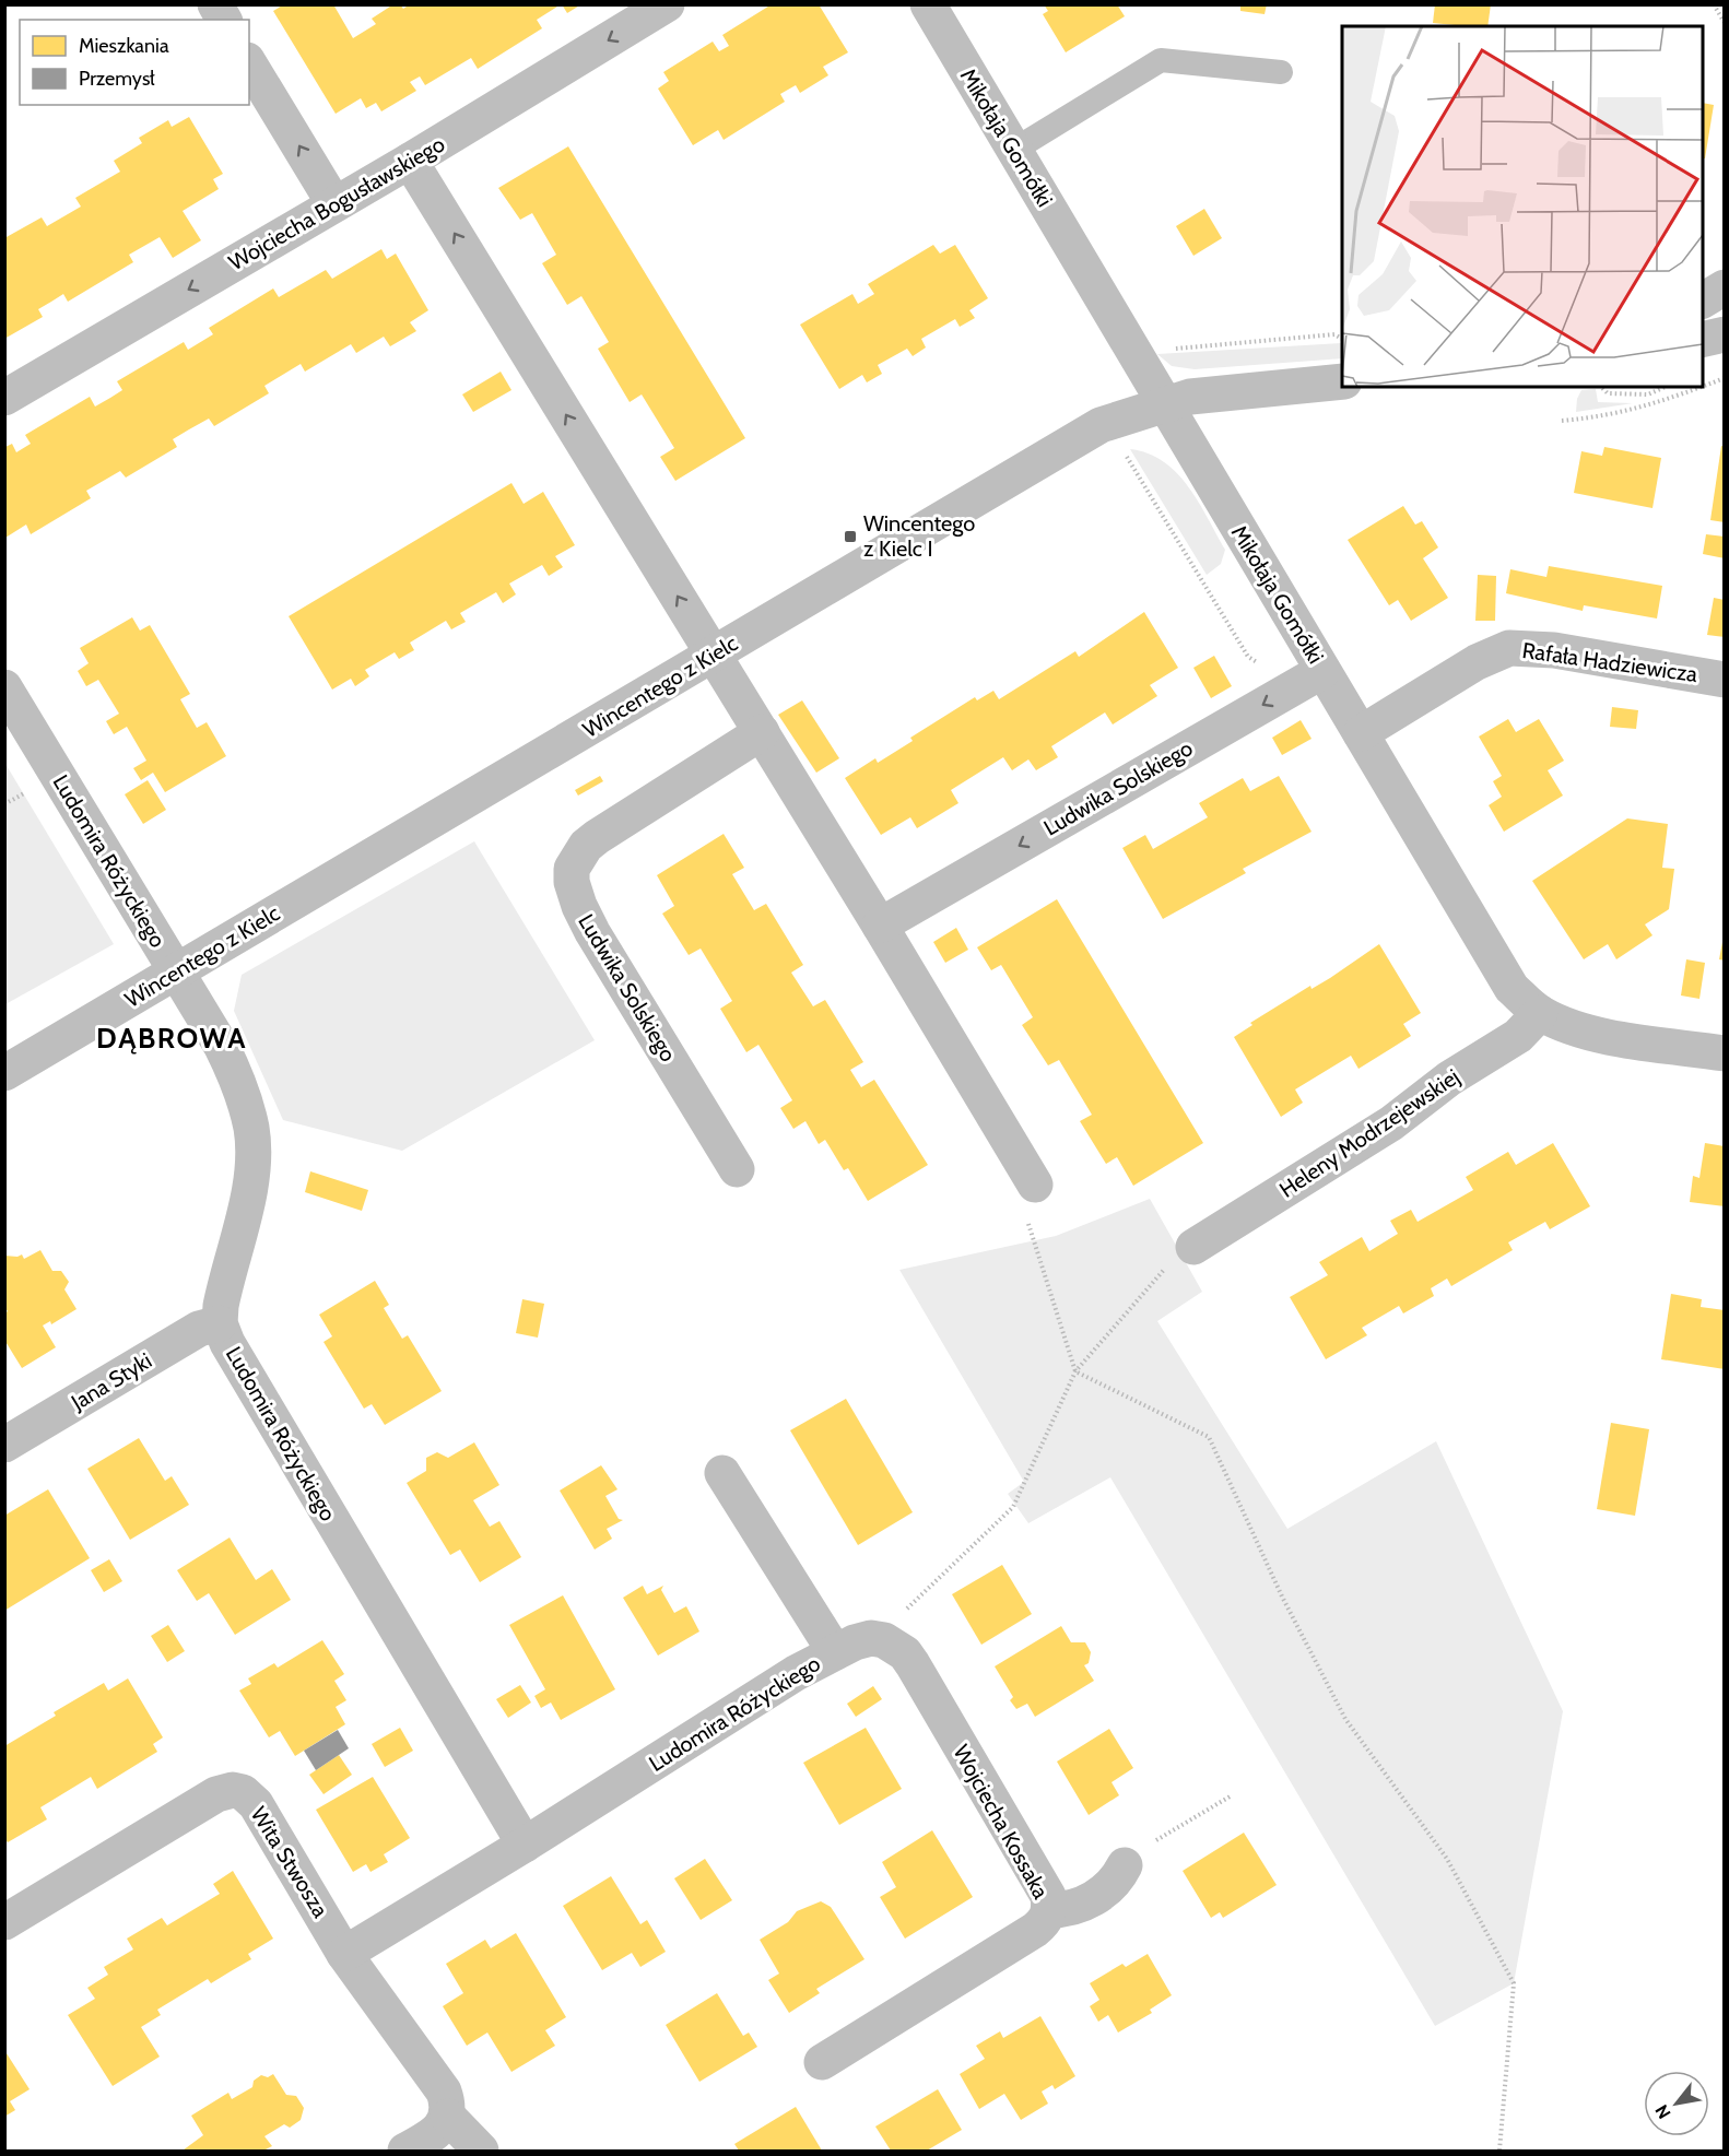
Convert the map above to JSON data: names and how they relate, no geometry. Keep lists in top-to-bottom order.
{
  "streets": {
    "street": [
      "Mikołaja Gomółki",
      "Wojciecha Bogusławskiego",
      "Rafała Hadziewicza",
      "Wincentego z Kielc",
      "Ludwika Solskiego",
      "Ludomira Różyckiego",
      "Heleny Modrzejewskiej",
      "Jana Styki",
      "Wojciecha Kossaka",
      "Wita Stwosza"
    ]
  },
  "crossings": [
    ["Mikołaja Gomółki", "Rafała Hadziewicza"],
    ["Mikołaja Gomółki", "Wincentego z Kielc"],
    ["Mikołaja Gomółki", "Ludwika Solskiego"],
    ["Mikołaja Gomółki", "Heleny Modrzejewskiej"],
    ["Wincentego z Kielc", "Ludomira Różyckiego"],
    ["Ludomira Różyckiego", "Jana Styki"],
    ["Ludomira Różyckiego", "Wojciecha Kossaka"],
    ["Ludomira Różyckiego", "Wita Stwosza"]
  ],
  "one_way": ["Wojciecha Bogusławskiego", "Ludwika Solskiego"],
  "districts": ["DĄBROWA"],
  "places": {
    "transit": ["Wincentego z Kielc I"]
  },
  "legend": ["Mieszkania", "Przemysł"],
  "north": "bottom left"
}
